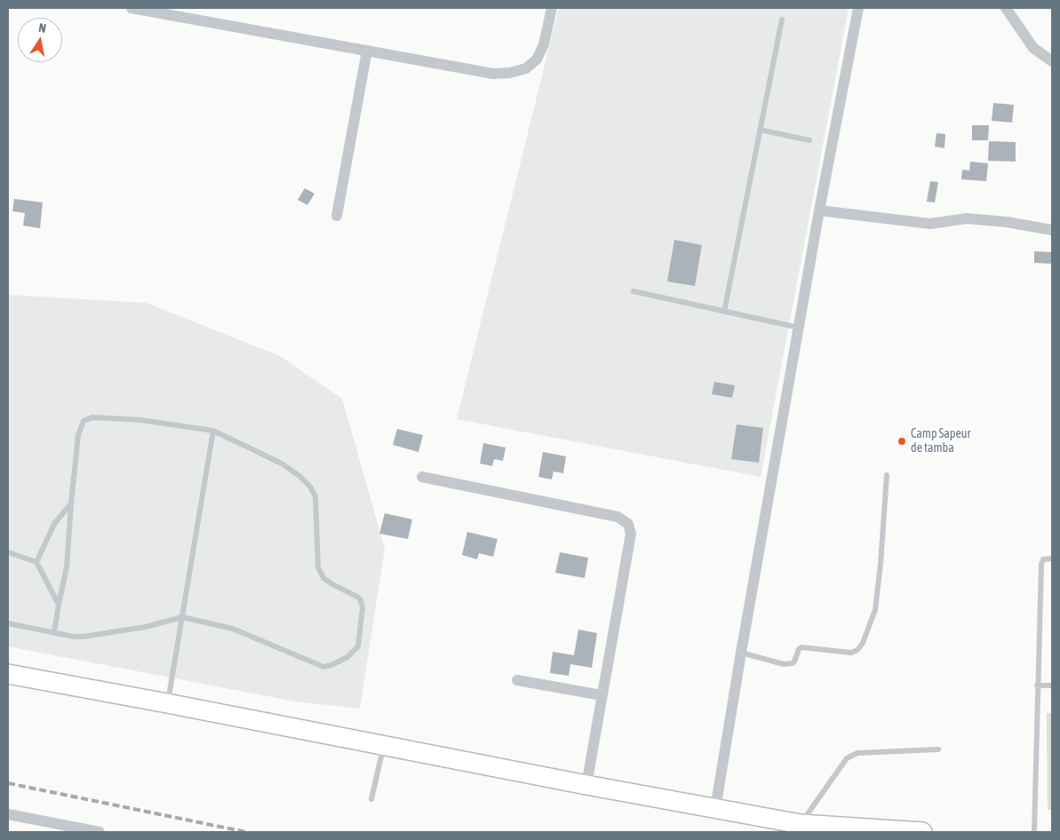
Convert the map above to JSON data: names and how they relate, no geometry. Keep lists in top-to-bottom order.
{
  "places": ["Camp Sapeur de tamba"],
  "north": "top"
}
